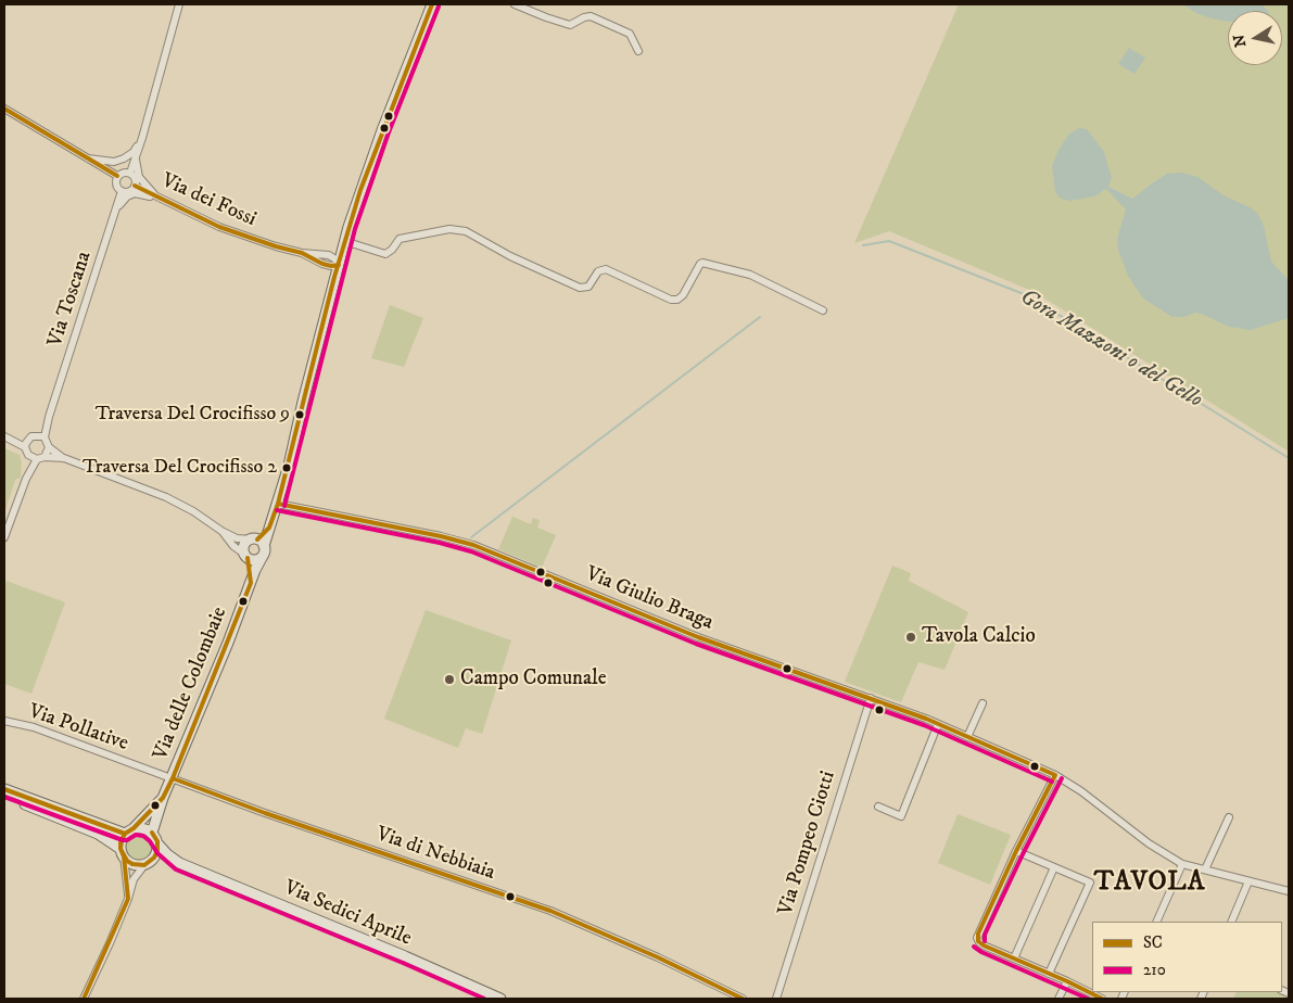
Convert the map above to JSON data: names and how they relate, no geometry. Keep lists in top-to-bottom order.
{
  "streets": {
    "street": [
      "Via dei Fossi",
      "Via Toscana",
      "Via Giulio Braga",
      "Via delle Colombaie",
      "Via Pollative",
      "Via Pompeo Ciotti",
      "Via di Nebbiaia",
      "Via Sedici Aprile"
    ]
  },
  "crossings": [
    ["Via dei Fossi", "Via Toscana"],
    ["Via Giulio Braga", "Via Pompeo Ciotti"],
    ["Via delle Colombaie", "Via Pollative"],
    ["Via delle Colombaie", "Via di Nebbiaia"],
    ["Via Pollative", "Via di Nebbiaia"]
  ],
  "districts": ["TAVOLA"],
  "water": ["Gora Mazzoni o del Gello"],
  "places": [
    "Traversa Del Crocifisso 9",
    "Traversa Del Crocifisso 2",
    "Tavola Calcio",
    "Campo Comunale"
  ],
  "lines": ["transit line SC", "transit line 210"],
  "legend": ["SC", "210"],
  "north": "left"
}
